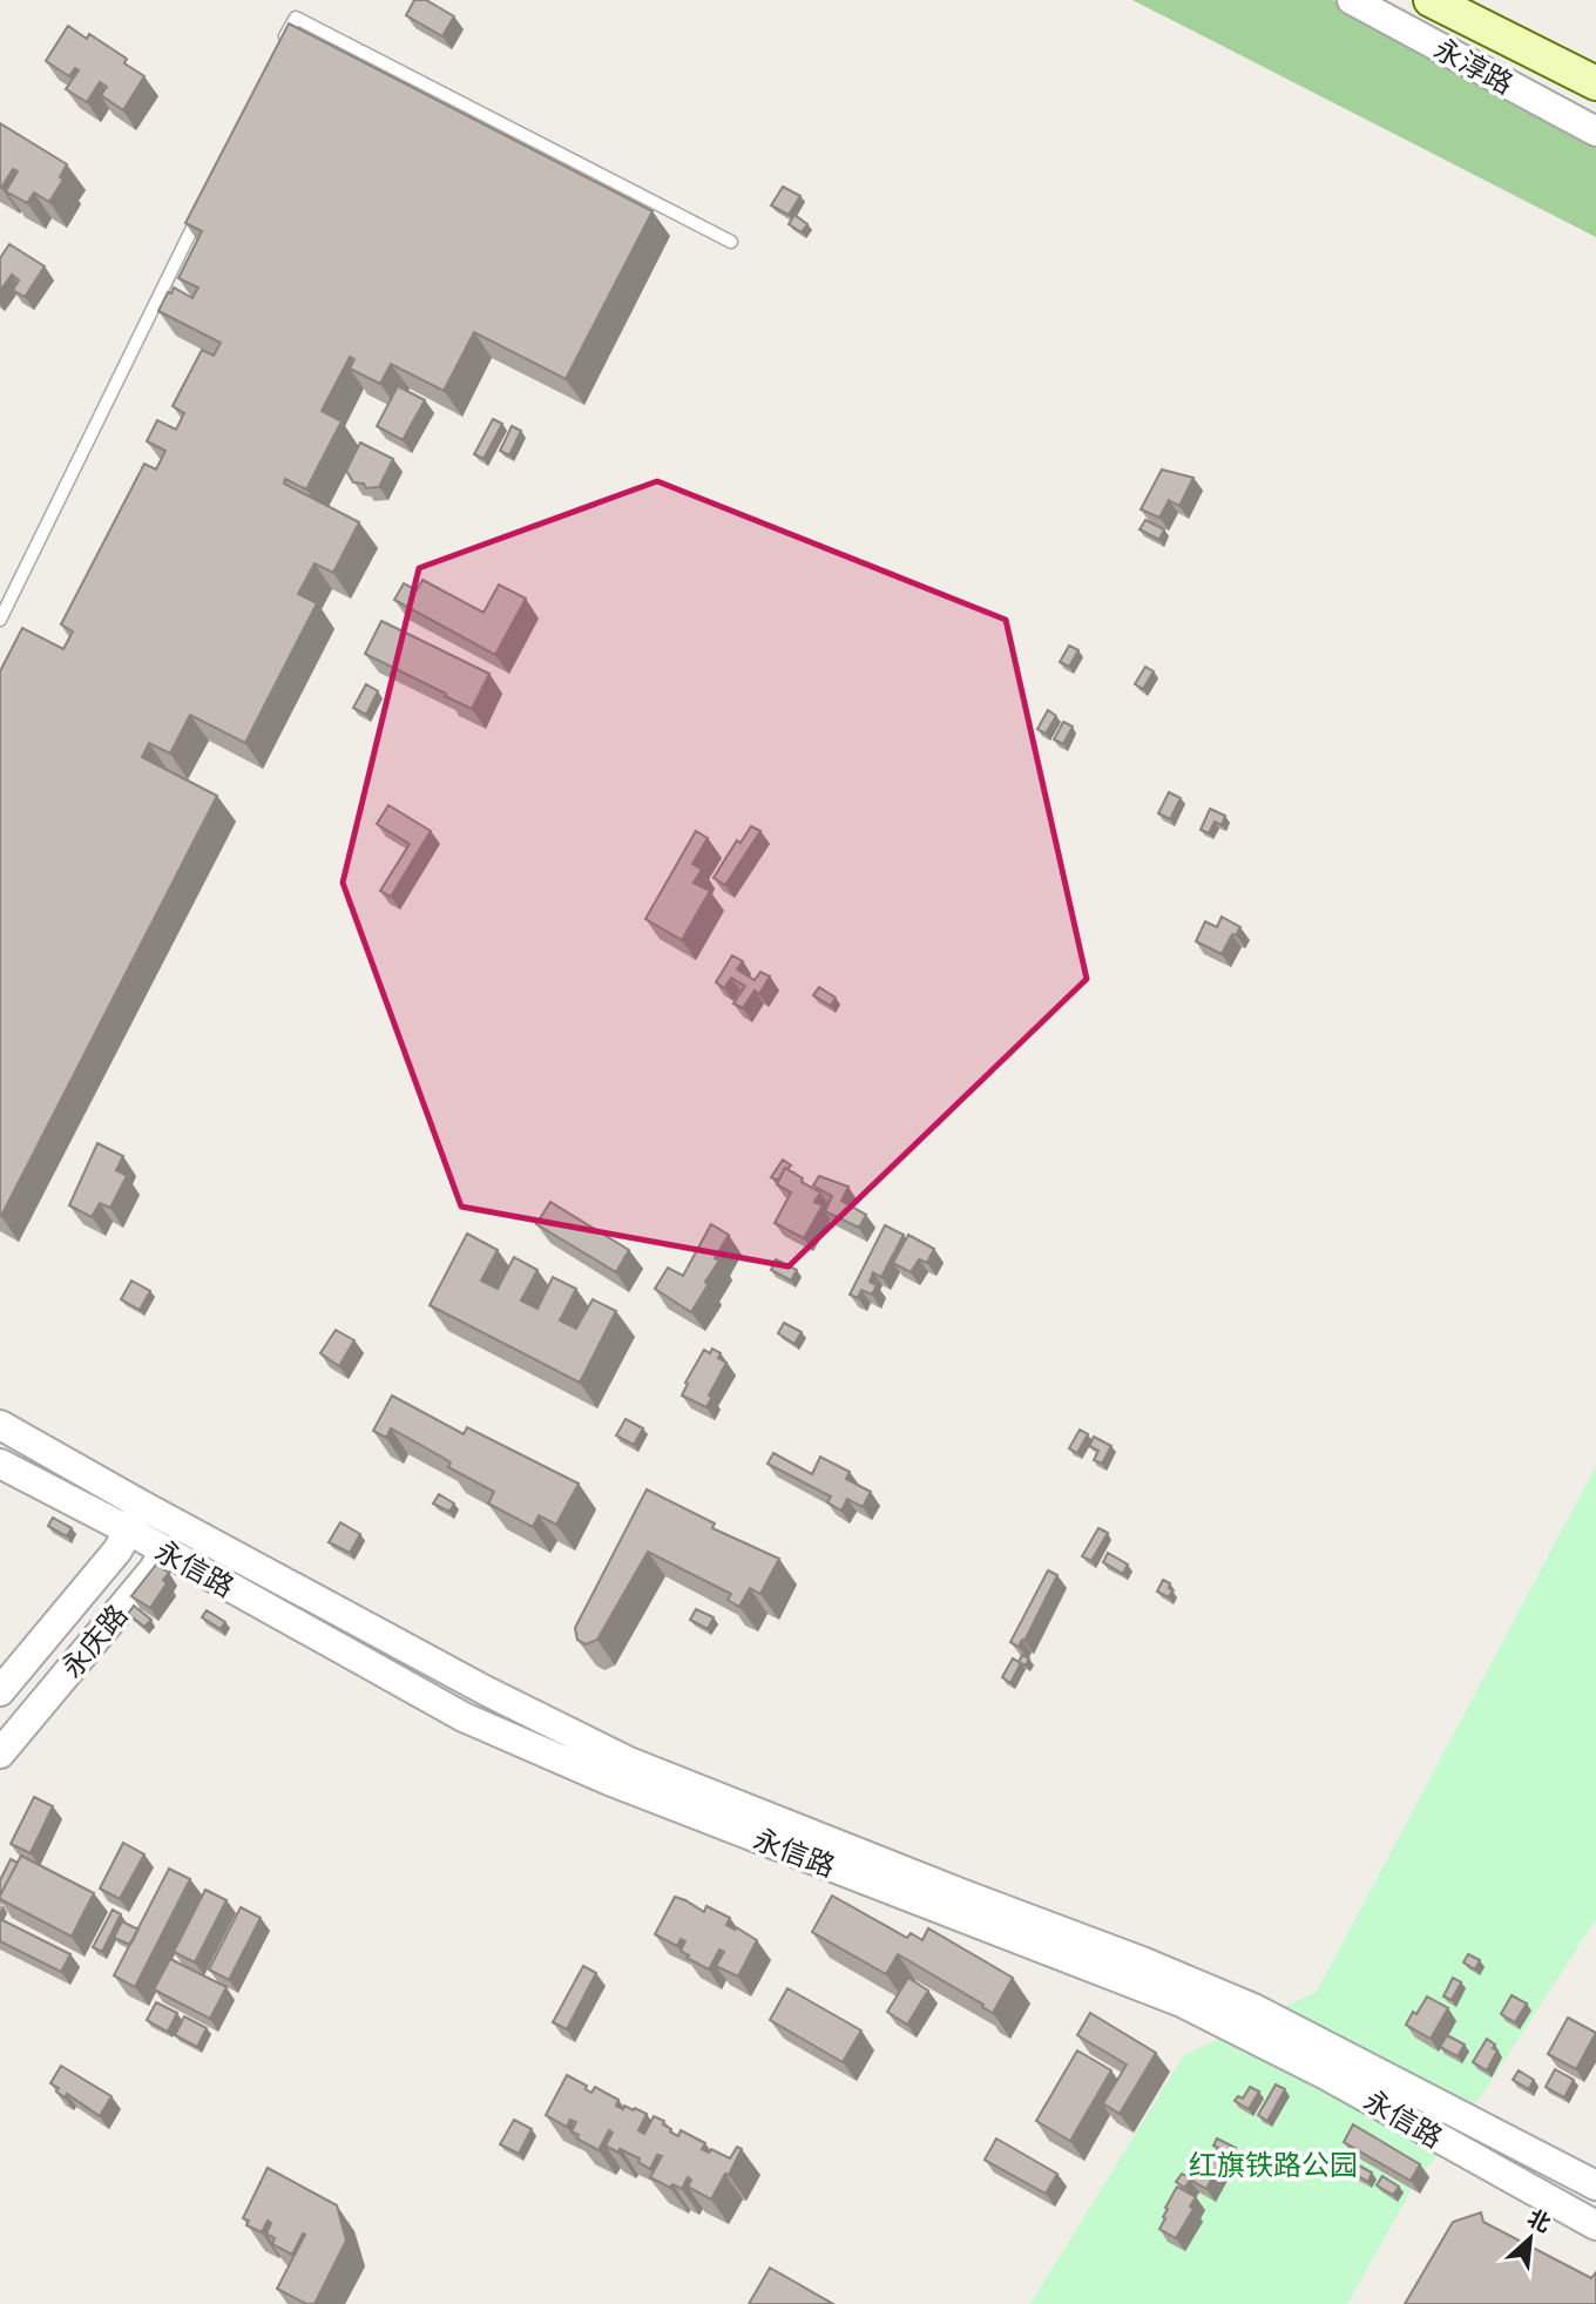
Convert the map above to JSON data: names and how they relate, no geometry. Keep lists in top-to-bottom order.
{
  "streets": {
    "main road": ["永淳路"],
    "street": ["永信路", "永庆路"]
  },
  "crossings": [
    ["永信路", "永庆路"]
  ],
  "parks": ["红旗铁路公园"],
  "north": "top right"
}
